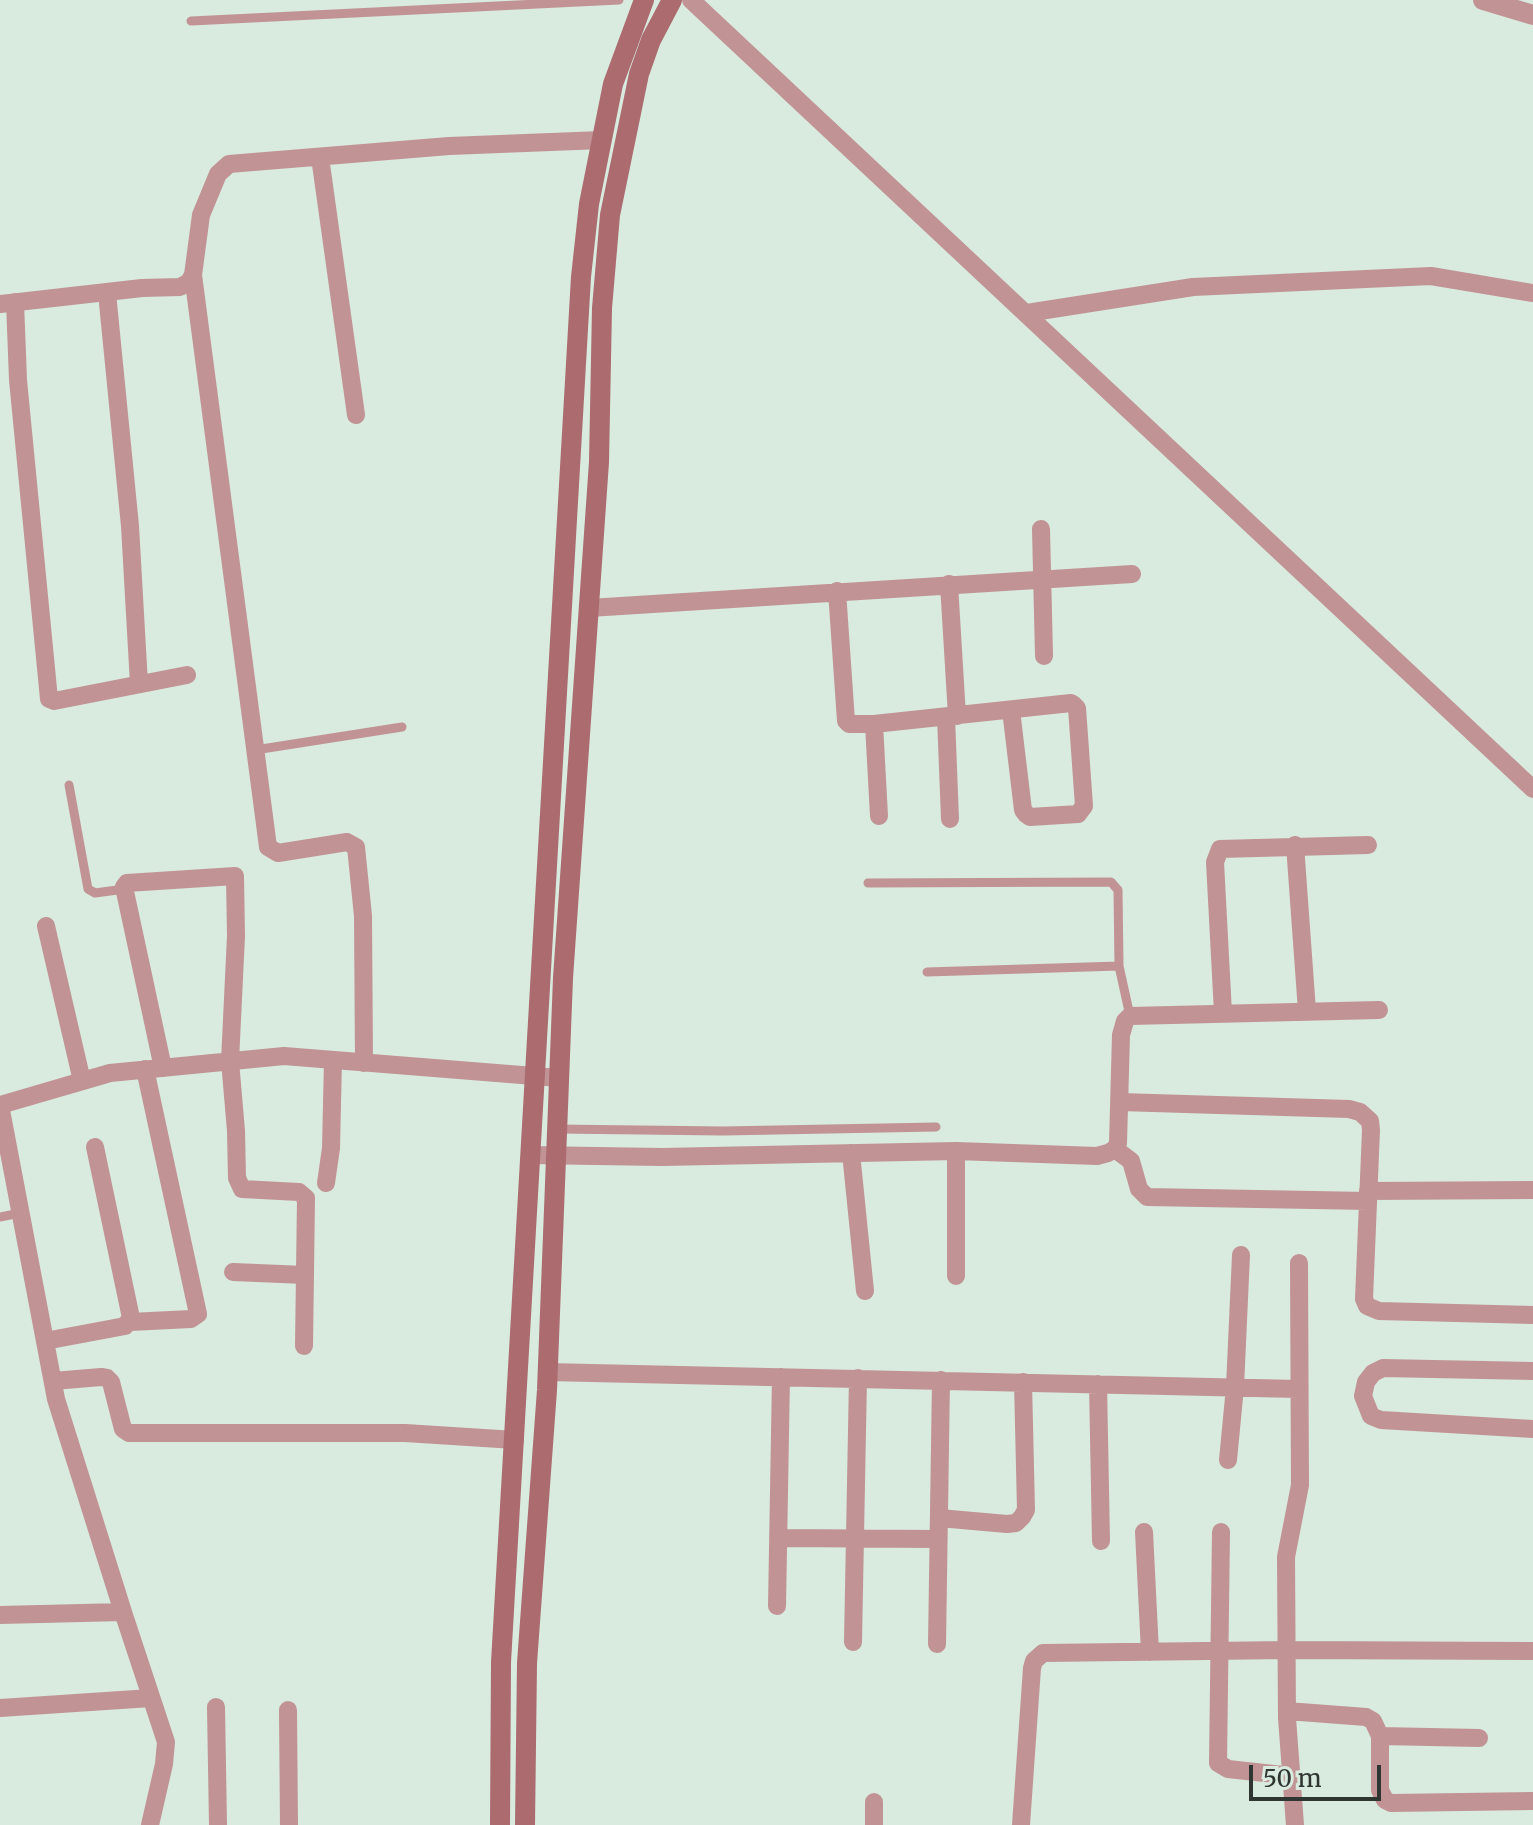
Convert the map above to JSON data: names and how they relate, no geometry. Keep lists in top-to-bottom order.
{
  "scale_bar": "50 m"
}
